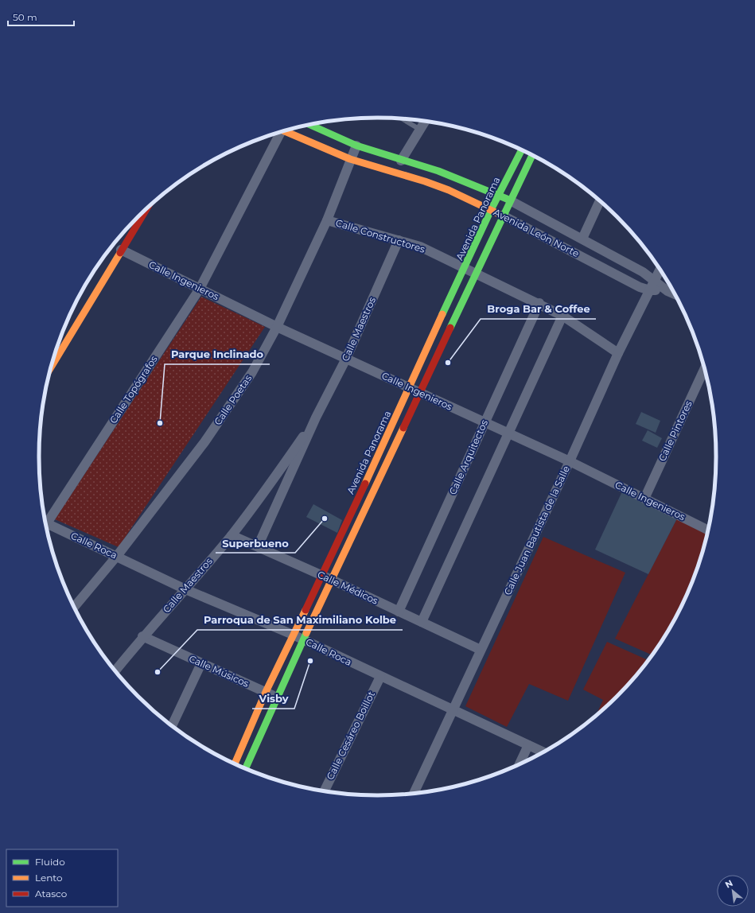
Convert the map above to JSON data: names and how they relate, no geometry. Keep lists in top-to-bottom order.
{
  "streets": {
    "street": [
      "Avenida Panorama",
      "Avenida León Norte",
      "Calle Constructores",
      "Calle Ingenieros",
      "Calle Maestros",
      "Calle Topógrafos",
      "Calle Poetas",
      "Calle Pintores",
      "Calle Arquitectos",
      "Calle Juan Bautista de la Salle",
      "Calle Roca",
      "Calle Médicos",
      "Calle Músicos",
      "Calle Cesáreo Boillot"
    ]
  },
  "crossings": [
    ["Avenida Panorama", "Avenida León Norte"],
    ["Avenida Panorama", "Calle Constructores"],
    ["Avenida Panorama", "Calle Ingenieros"],
    ["Avenida Panorama", "Calle Roca"],
    ["Avenida Panorama", "Calle Médicos"],
    ["Avenida Panorama", "Calle Músicos"],
    ["Avenida León Norte", "Calle Poetas"],
    ["Avenida León Norte", "Calle Juan Bautista de la Salle"],
    ["Calle Constructores", "Calle Maestros"],
    ["Calle Constructores", "Calle Poetas"],
    ["Calle Constructores", "Calle Arquitectos"],
    ["Calle Constructores", "Calle Juan Bautista de la Salle"],
    ["Calle Ingenieros", "Calle Maestros"],
    ["Calle Ingenieros", "Calle Topógrafos"],
    ["Calle Ingenieros", "Calle Poetas"],
    ["Calle Ingenieros", "Calle Pintores"],
    ["Calle Ingenieros", "Calle Arquitectos"],
    ["Calle Ingenieros", "Calle Juan Bautista de la Salle"],
    ["Calle Maestros", "Calle Roca"],
    ["Calle Maestros", "Calle Médicos"],
    ["Calle Maestros", "Calle Músicos"],
    ["Calle Poetas", "Calle Roca"],
    ["Calle Arquitectos", "Calle Médicos"],
    ["Calle Juan Bautista de la Salle", "Calle Roca"],
    ["Calle Juan Bautista de la Salle", "Calle Médicos"],
    ["Calle Roca", "Calle Cesáreo Boillot"]
  ],
  "places": [
    "Broga Bar & Coffee",
    "Parque Inclinado",
    "Superbueno",
    "Visby",
    "Parroqua de San Maximiliano Kolbe"
  ],
  "legend": ["Fluido", "Lento", "Atasco"],
  "scale_bar": "50 m",
  "north": "top left"
}
